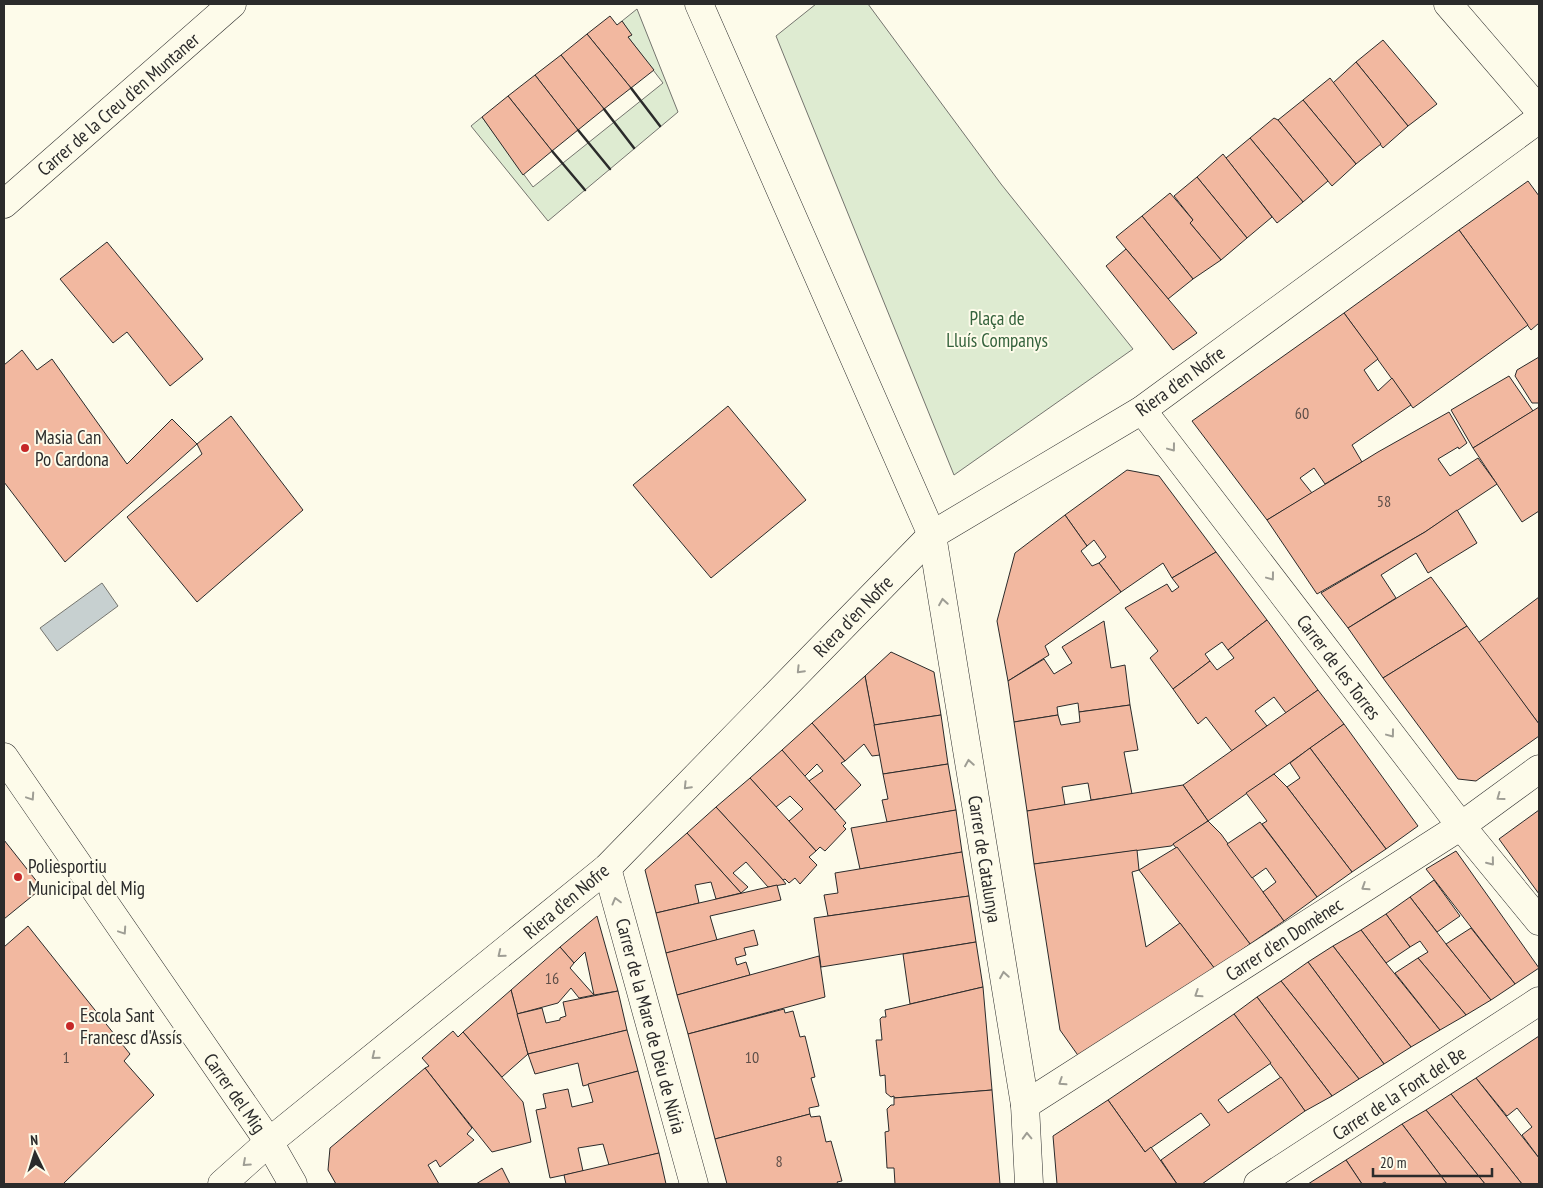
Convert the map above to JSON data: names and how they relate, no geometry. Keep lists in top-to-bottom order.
{
  "streets": {
    "street": [
      "Carrer de la Creu d'en Muntaner",
      "Riera d'en Nofre",
      "Carrer de les Torres",
      "Carrer de Catalunya",
      "Carrer d'en Domènec",
      "Carrer de la Mare de Déu de Núria",
      "Carrer del Mig",
      "Carrer de la Font del Be"
    ]
  },
  "crossings": [
    ["Riera d'en Nofre", "Carrer de les Torres"],
    ["Riera d'en Nofre", "Carrer de Catalunya"],
    ["Riera d'en Nofre", "Carrer de la Mare de Déu de Núria"],
    ["Riera d'en Nofre", "Carrer del Mig"],
    ["Carrer de les Torres", "Carrer d'en Domènec"],
    ["Carrer de Catalunya", "Carrer d'en Domènec"]
  ],
  "one_way": [
    "Riera d'en Nofre",
    "Carrer de les Torres",
    "Carrer de Catalunya",
    "Carrer d'en Domènec",
    "Carrer de la Mare de Déu de Núria",
    "Carrer del Mig"
  ],
  "parks": ["Plaça de Lluís Companys"],
  "places": ["Masia Can Po Cardona", "Poliesportiu Municipal del Mig", "Escola Sant Francesc d'Assís"],
  "house_numbers": [
    "60",
    "58",
    "16",
    "1",
    "10",
    "8"
  ],
  "scale_bar": "20 m",
  "north": "top"
}
